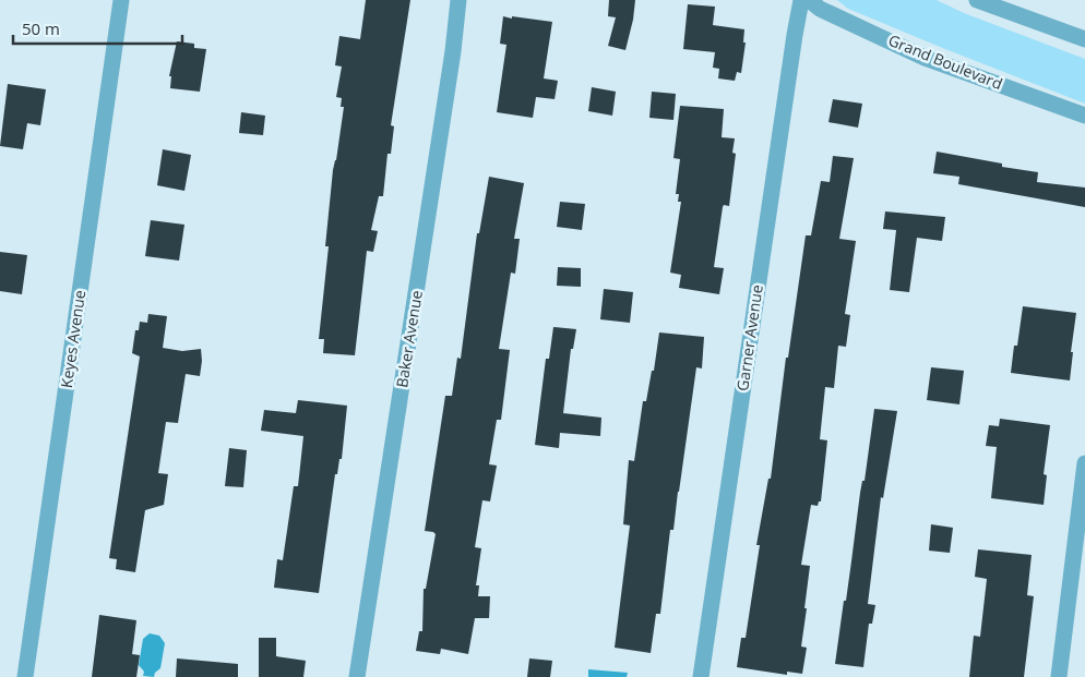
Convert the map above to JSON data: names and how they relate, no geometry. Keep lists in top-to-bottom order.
{
  "streets": {
    "street": [
      "Grand Boulevard",
      "Garner Avenue",
      "Keyes Avenue",
      "Baker Avenue"
    ]
  },
  "scale_bar": "50 m"
}
